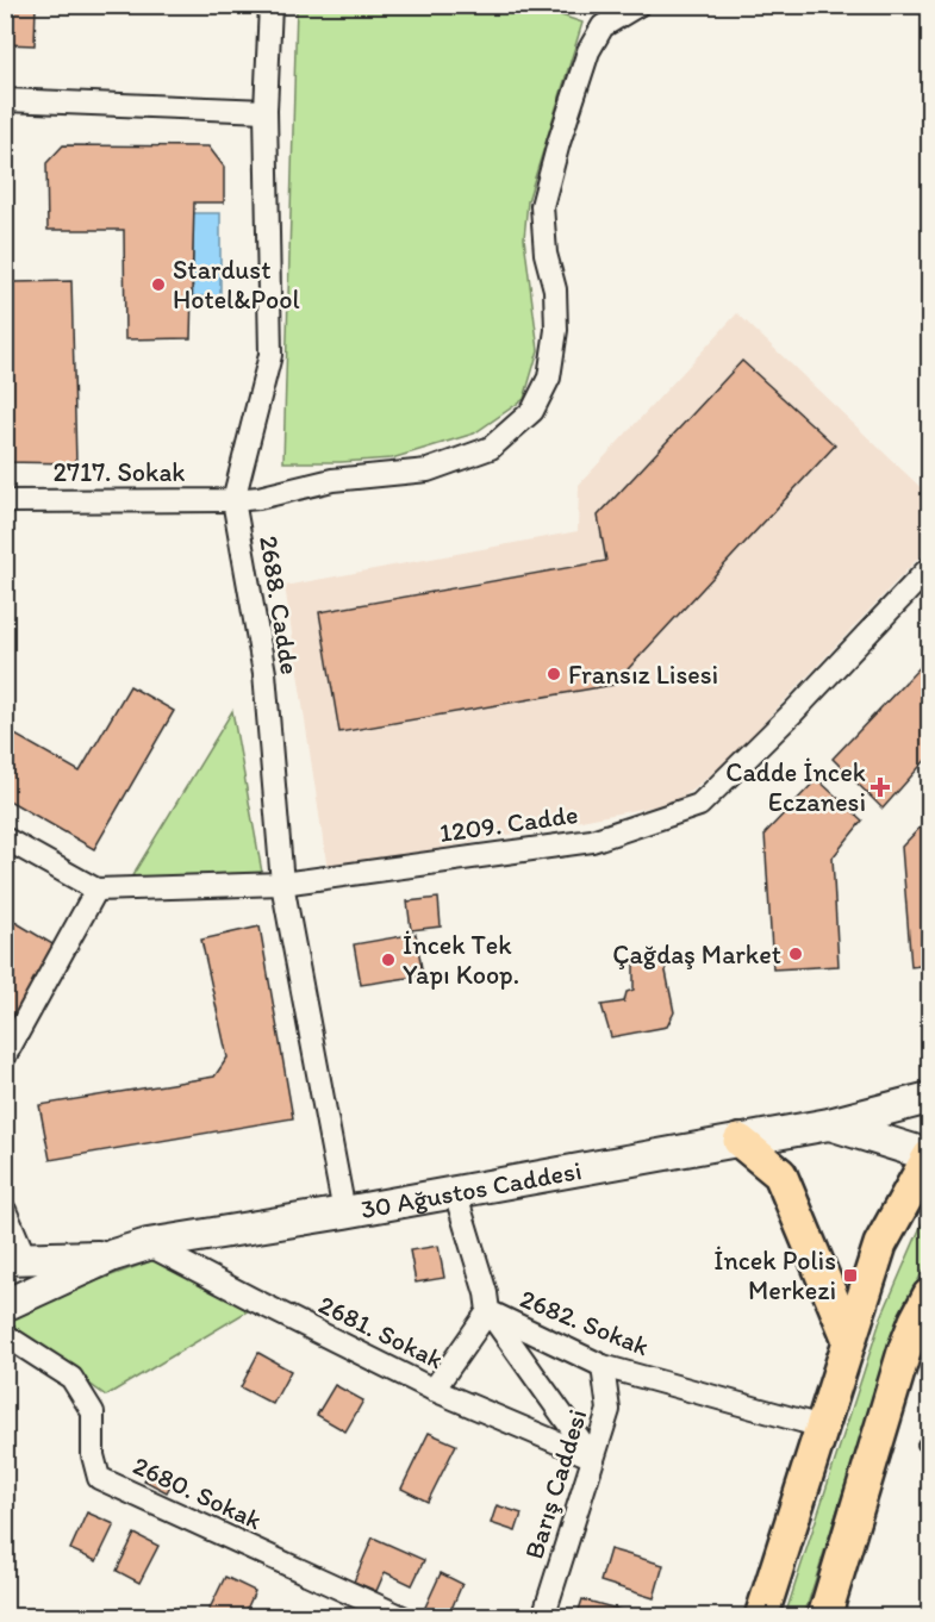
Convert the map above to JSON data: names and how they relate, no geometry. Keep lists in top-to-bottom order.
{
  "streets": {
    "main road": ["30 Ağustos Caddesi"],
    "street": [
      "2717. Sokak",
      "2688. Cadde",
      "1209. Cadde",
      "2682. Sokak",
      "2681. Sokak",
      "Barış Caddesi",
      "2680. Sokak"
    ]
  },
  "crossings": [
    ["2717. Sokak", "2688. Cadde"],
    ["2688. Cadde", "1209. Cadde"],
    ["2688. Cadde", "30 Ağustos Caddesi"],
    ["30 Ağustos Caddesi", "2682. Sokak"],
    ["30 Ağustos Caddesi", "2681. Sokak"],
    ["2682. Sokak", "Barış Caddesi"],
    ["2681. Sokak", "Barış Caddesi"]
  ],
  "places": {
    "other": [
      "Stardust Hotel&Pool",
      "Fransız Lisesi",
      "Çağdaş Market",
      "İncek Tek Yapı Koop."
    ],
    "health": ["Cadde İncek Eczanesi"],
    "transit": ["İncek Polis Merkezi"]
  }
}
